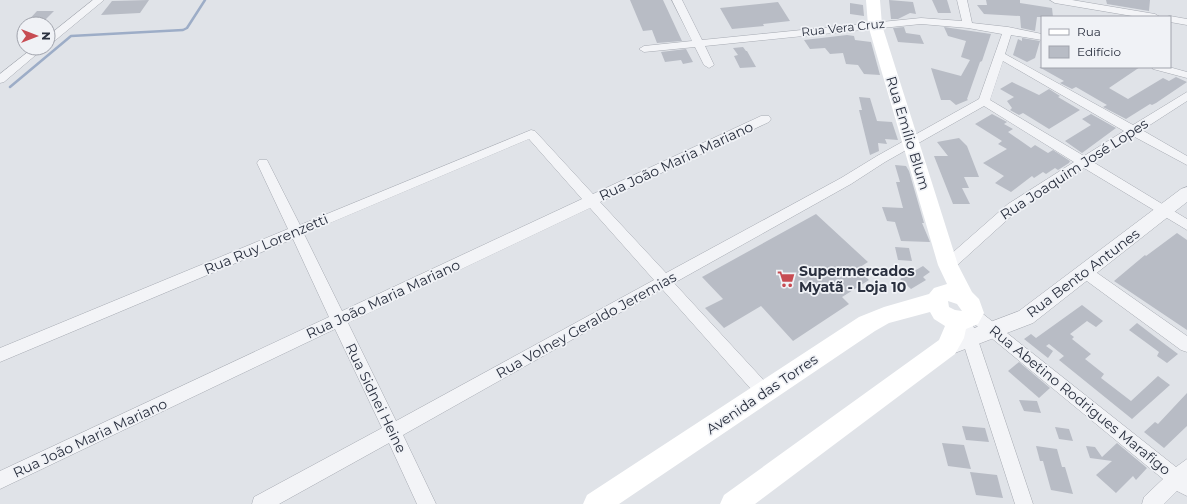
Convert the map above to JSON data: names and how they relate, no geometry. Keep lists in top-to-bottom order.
{
  "streets": {
    "main road": ["Rua Emílio Blum", "Avenida das Torres"],
    "street": [
      "Rua Vera Cruz",
      "Rua João Maria Mariano",
      "Rua Joaquim José Lopes",
      "Rua Ruy Lorenzetti",
      "Rua Bento Antunes",
      "Rua Volney Geraldo Jeremias",
      "Rua Sidnei Heine",
      "Rua Abetino Rodrigues Marafigo"
    ]
  },
  "crossings": [
    ["Rua Vera Cruz", "Rua Emílio Blum"],
    ["Rua Emílio Blum", "Rua Joaquim José Lopes"],
    ["Rua Emílio Blum", "Rua Bento Antunes"],
    ["Rua Emílio Blum", "Rua Volney Geraldo Jeremias"],
    ["Rua Emílio Blum", "Avenida das Torres"],
    ["Rua João Maria Mariano", "Rua Ruy Lorenzetti"],
    ["Rua João Maria Mariano", "Rua Sidnei Heine"],
    ["Rua Ruy Lorenzetti", "Rua Sidnei Heine"],
    ["Rua Bento Antunes", "Rua Abetino Rodrigues Marafigo"],
    ["Rua Volney Geraldo Jeremias", "Rua Sidnei Heine"]
  ],
  "places": {
    "supermarket": ["Supermercados Myatã - Loja 10"]
  },
  "legend": ["Rua", "Edifício"],
  "north": "right"
}
